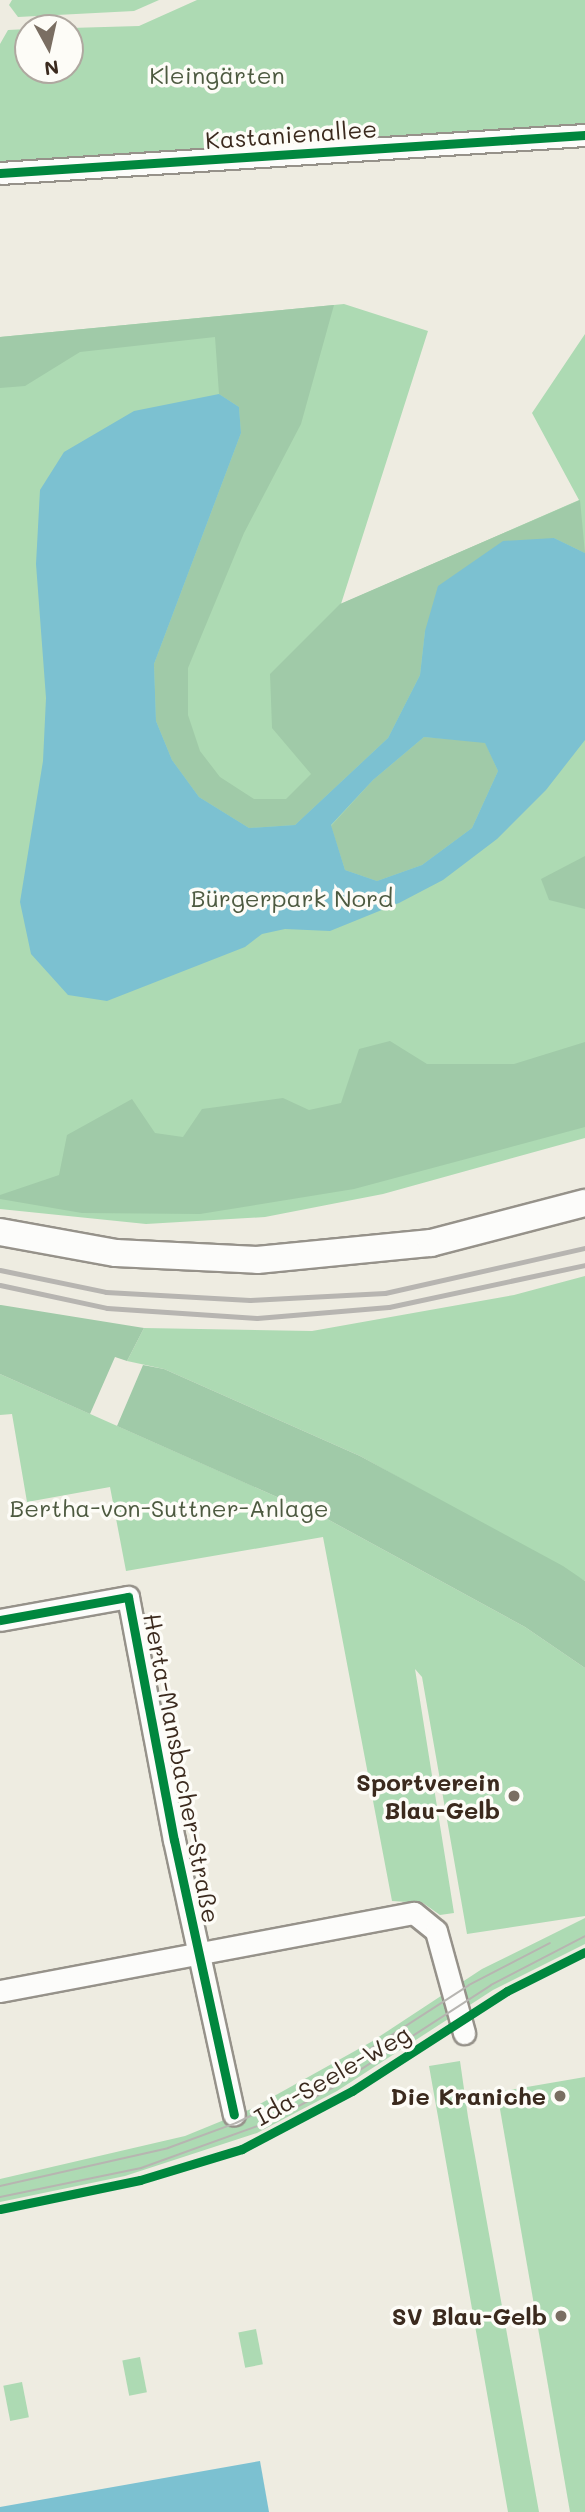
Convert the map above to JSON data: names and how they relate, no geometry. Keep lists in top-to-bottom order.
{
  "streets": {
    "street": ["Kastanienallee", "Herta-Mansbacher-Straße"],
    "cycle path": ["Ida-Seele-Weg"]
  },
  "parks": ["Kleingärten", "Bürgerpark Nord", "Bertha-von-Suttner-Anlage"],
  "places": ["Sportverein Blau-Gelb", "Die Kraniche", "SV Blau-Gelb"],
  "north": "bottom"
}
